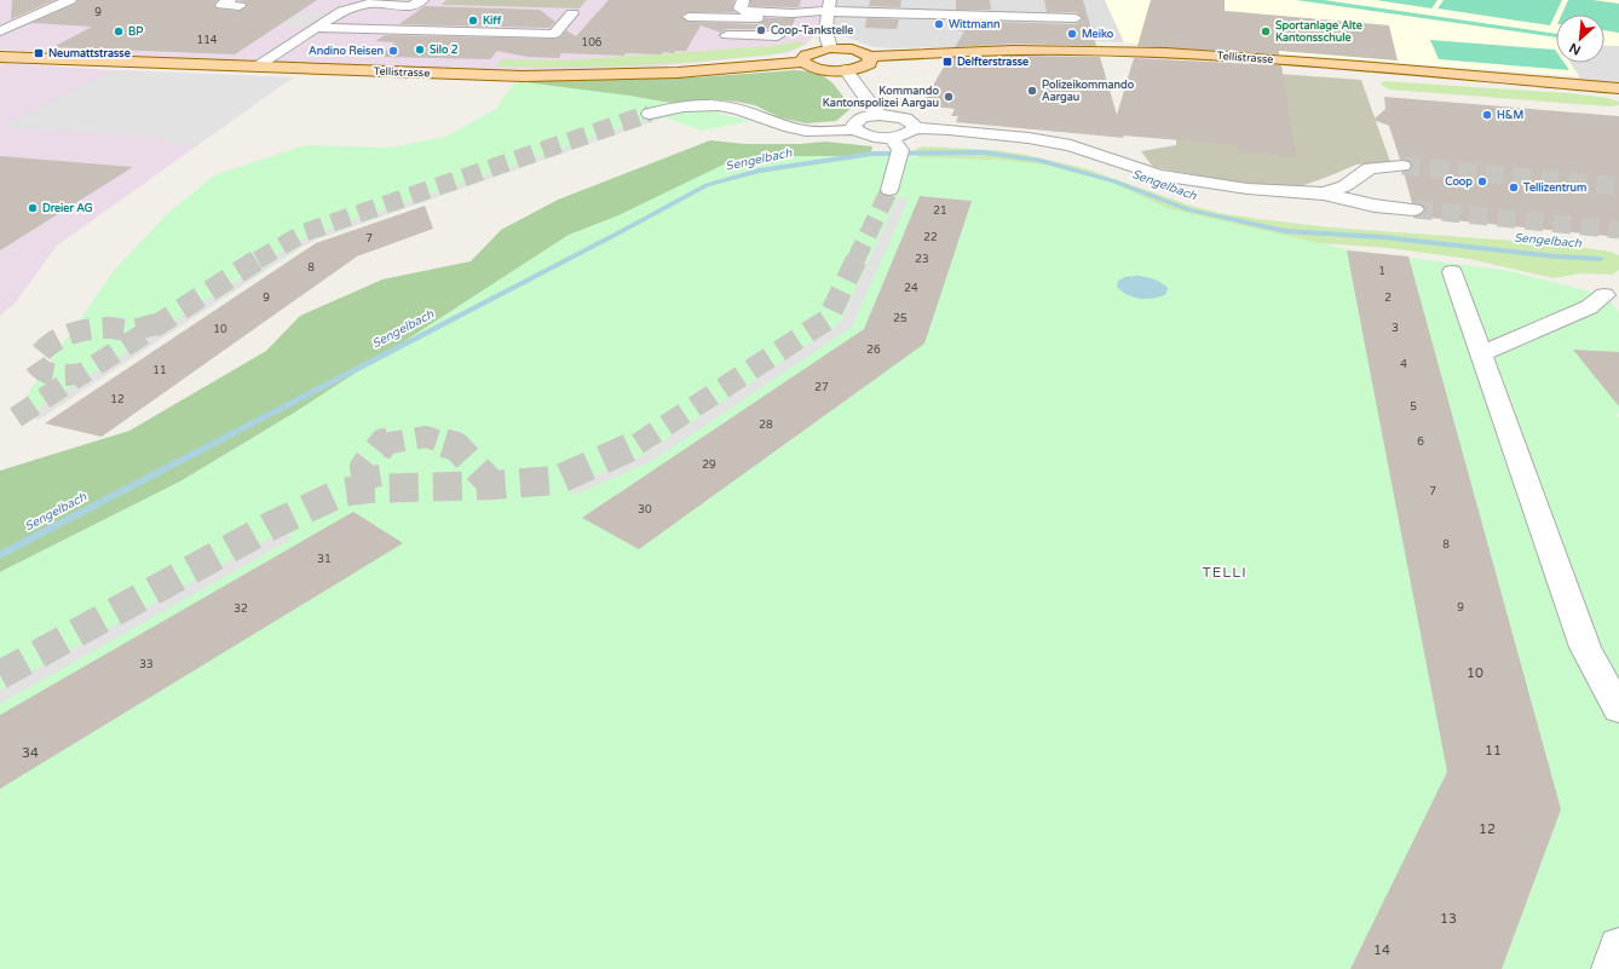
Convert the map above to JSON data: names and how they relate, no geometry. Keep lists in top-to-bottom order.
{
  "streets": {
    "main road": ["Tellistrasse"]
  },
  "districts": ["TELLI"],
  "water": ["Sengelbach"],
  "places": {
    "other": [
      "Kiff",
      "Wittmann",
      "Coop-Tankstelle",
      "BP",
      "Sportanlage Alte Kantonsschule",
      "Meiko",
      "Silo 2",
      "Andino Reisen",
      "Polizeikommando Aargau",
      "Kommando Kantonspolizei Aargau",
      "H&M",
      "Coop",
      "Tellizentrum",
      "Dreier AG"
    ],
    "transit": ["Neumattstrasse", "Delfterstrasse"]
  },
  "house_numbers": [
    "9",
    "114",
    "106",
    "21",
    "22",
    "7",
    "23",
    "8",
    "1",
    "24",
    "9",
    "2",
    "25",
    "3",
    "10",
    "26",
    "4",
    "11",
    "27",
    "12",
    "5",
    "28",
    "6",
    "29",
    "7",
    "30",
    "8",
    "31",
    "9",
    "32",
    "33",
    "10",
    "11",
    "34",
    "12",
    "13",
    "14"
  ],
  "north": "bottom left"
}
